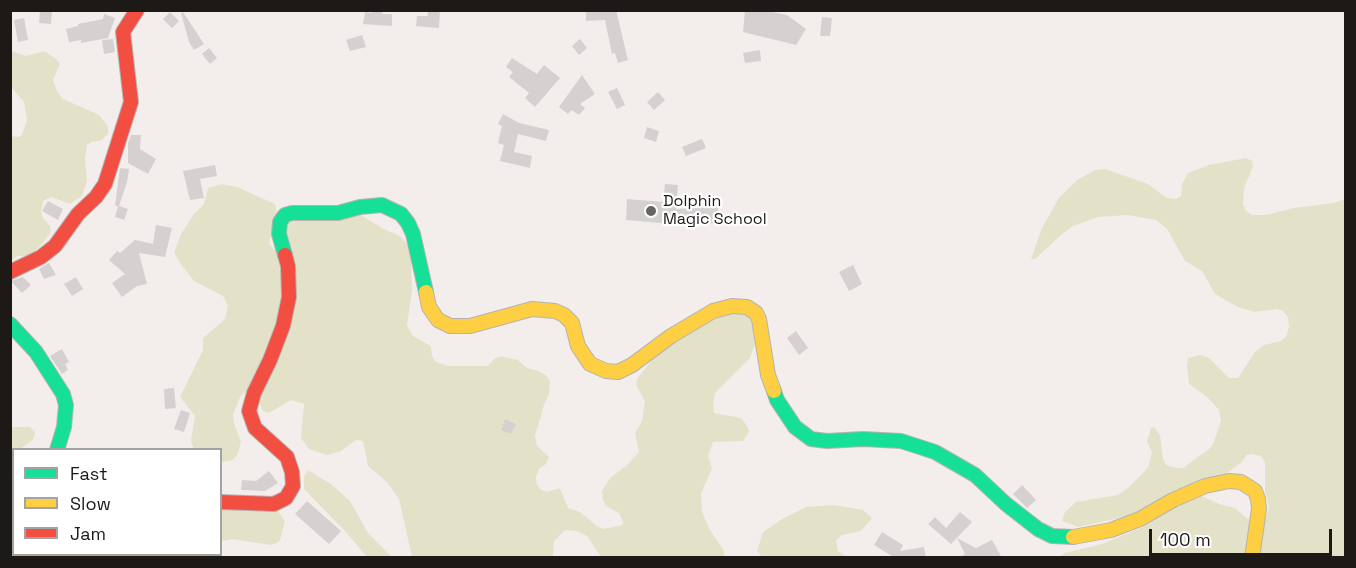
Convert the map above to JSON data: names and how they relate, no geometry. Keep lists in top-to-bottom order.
{
  "places": ["Dolphin Magic School"],
  "legend": ["Fast", "Slow", "Jam"],
  "scale_bar": "100 m"
}
